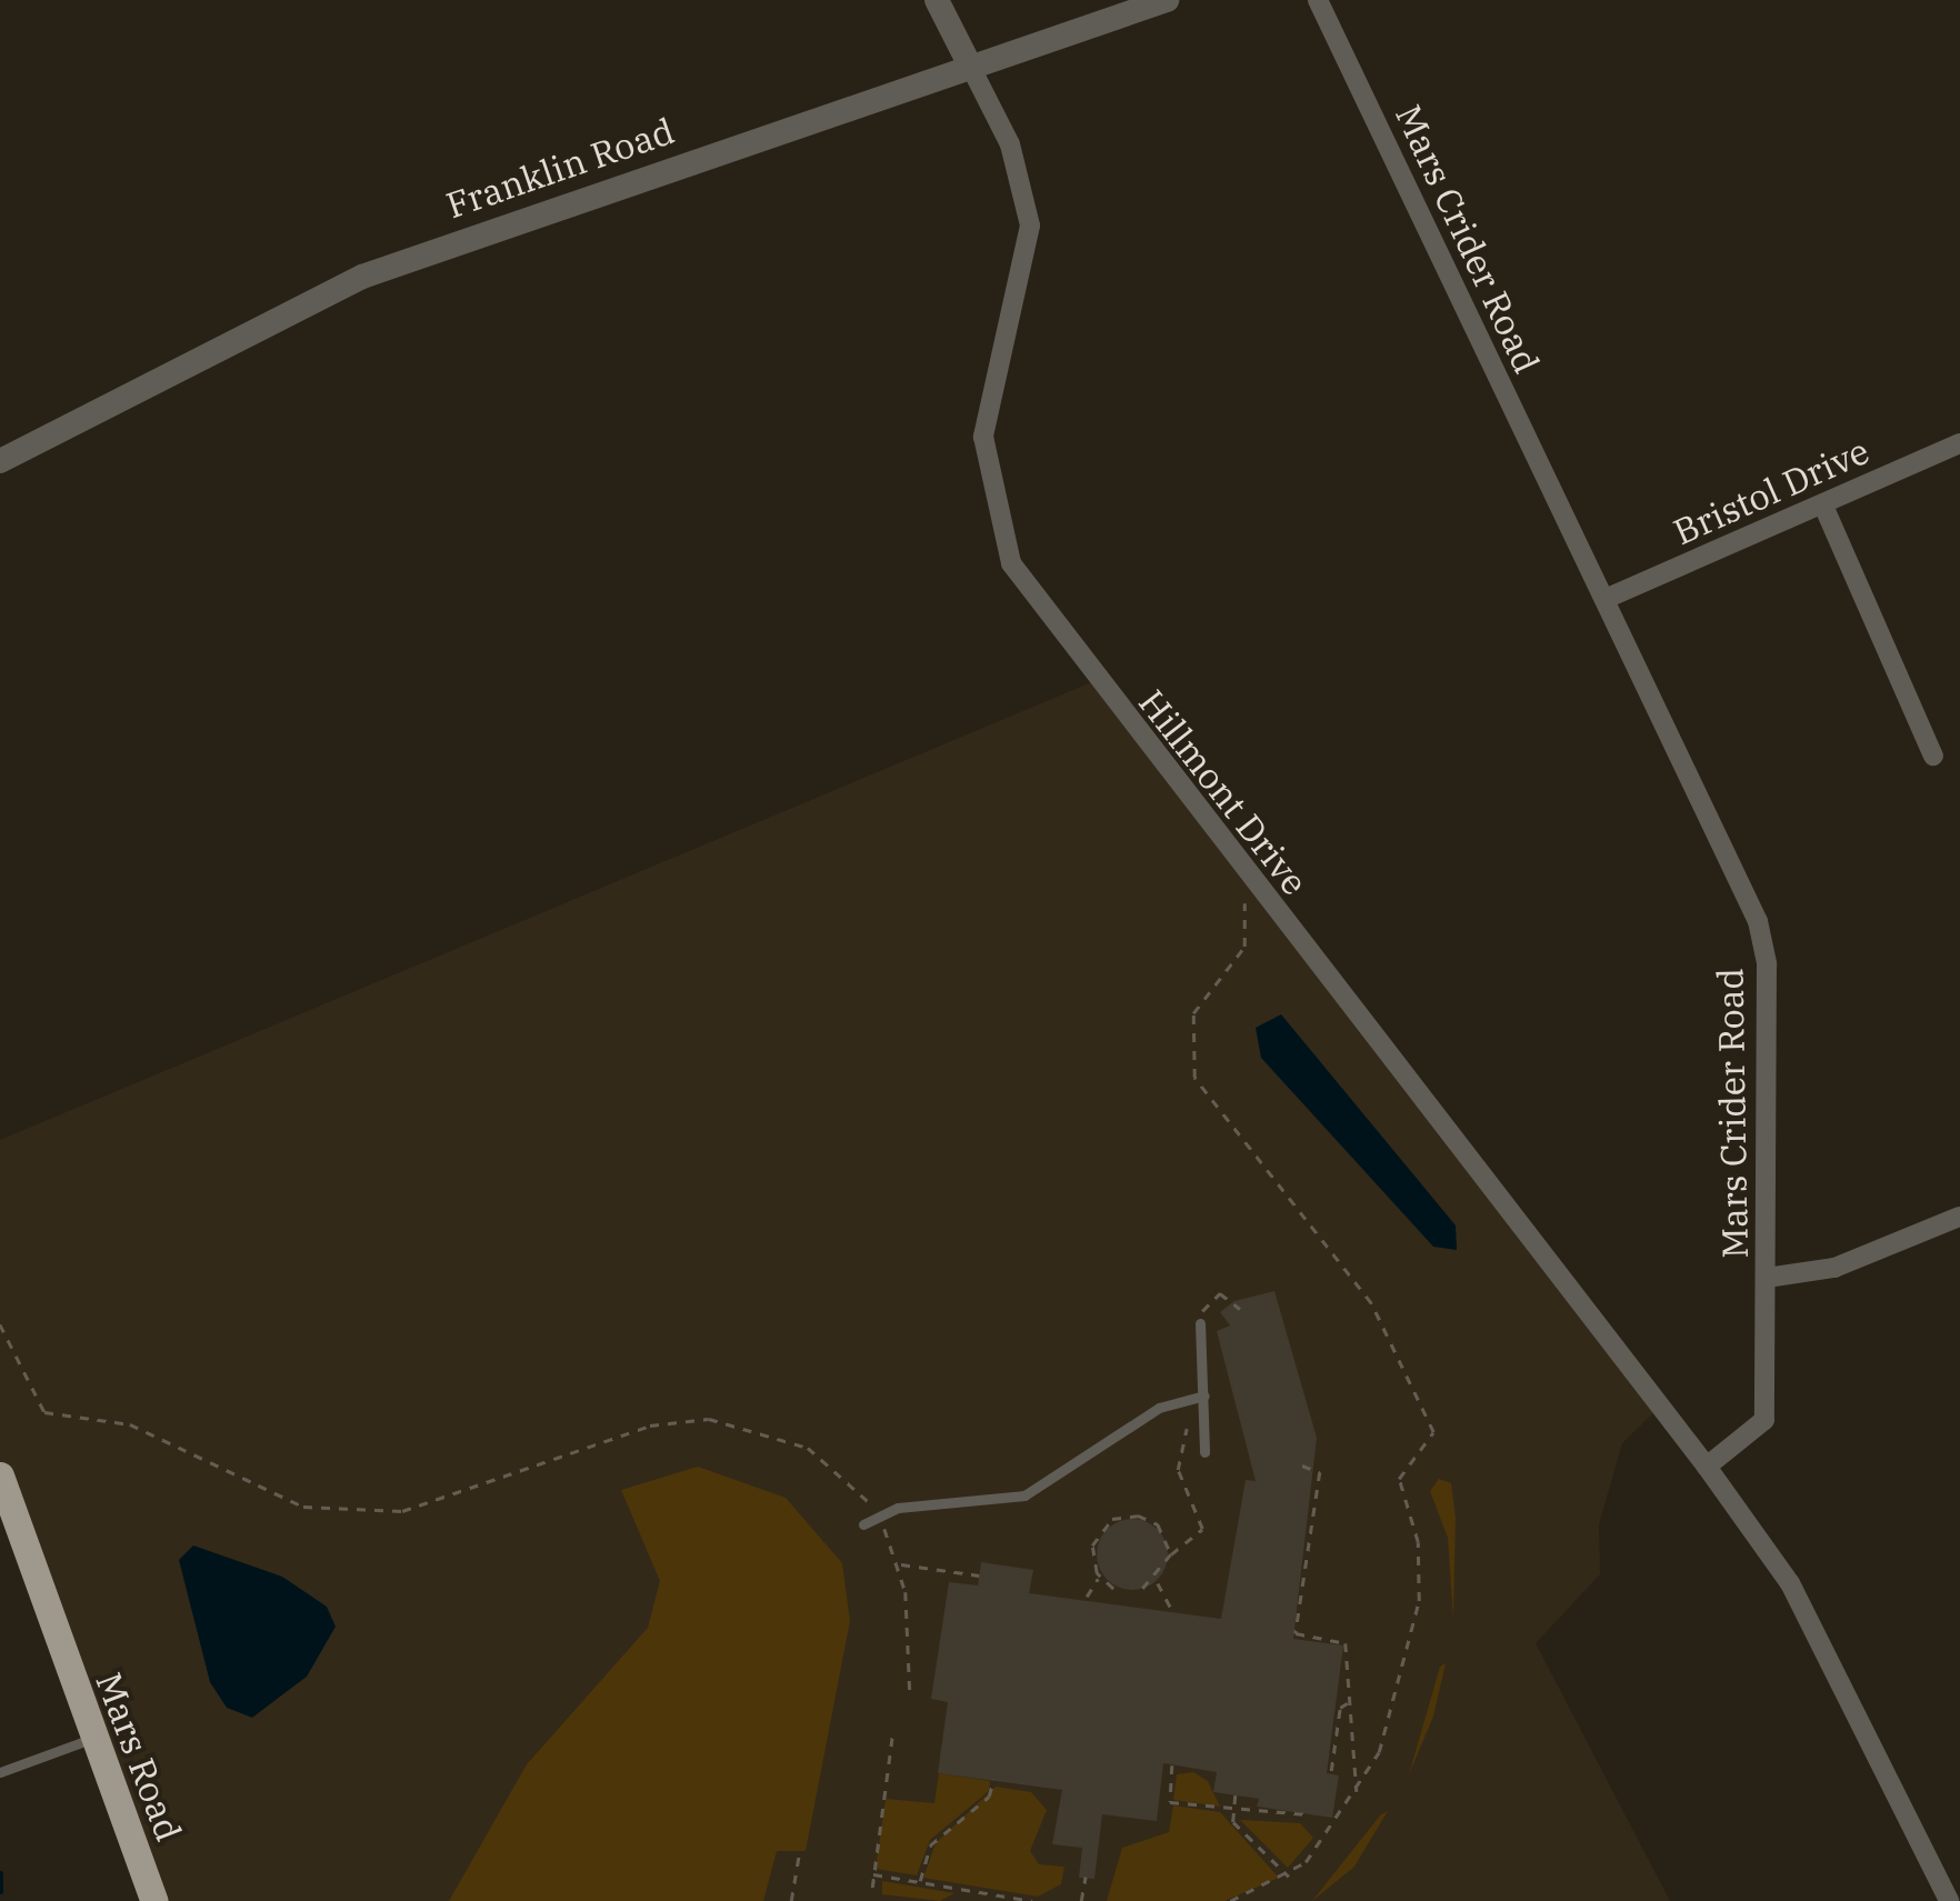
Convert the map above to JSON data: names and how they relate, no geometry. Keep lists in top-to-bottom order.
{
  "streets": {
    "main road": ["Mars Road"],
    "street": [
      "Franklin Road",
      "Mars Crider Road",
      "Bristol Drive",
      "Hillmont Drive"
    ]
  },
  "crossings": [
    ["Franklin Road", "Hillmont Drive"],
    ["Mars Crider Road", "Bristol Drive"],
    ["Mars Crider Road", "Hillmont Drive"]
  ]
}
